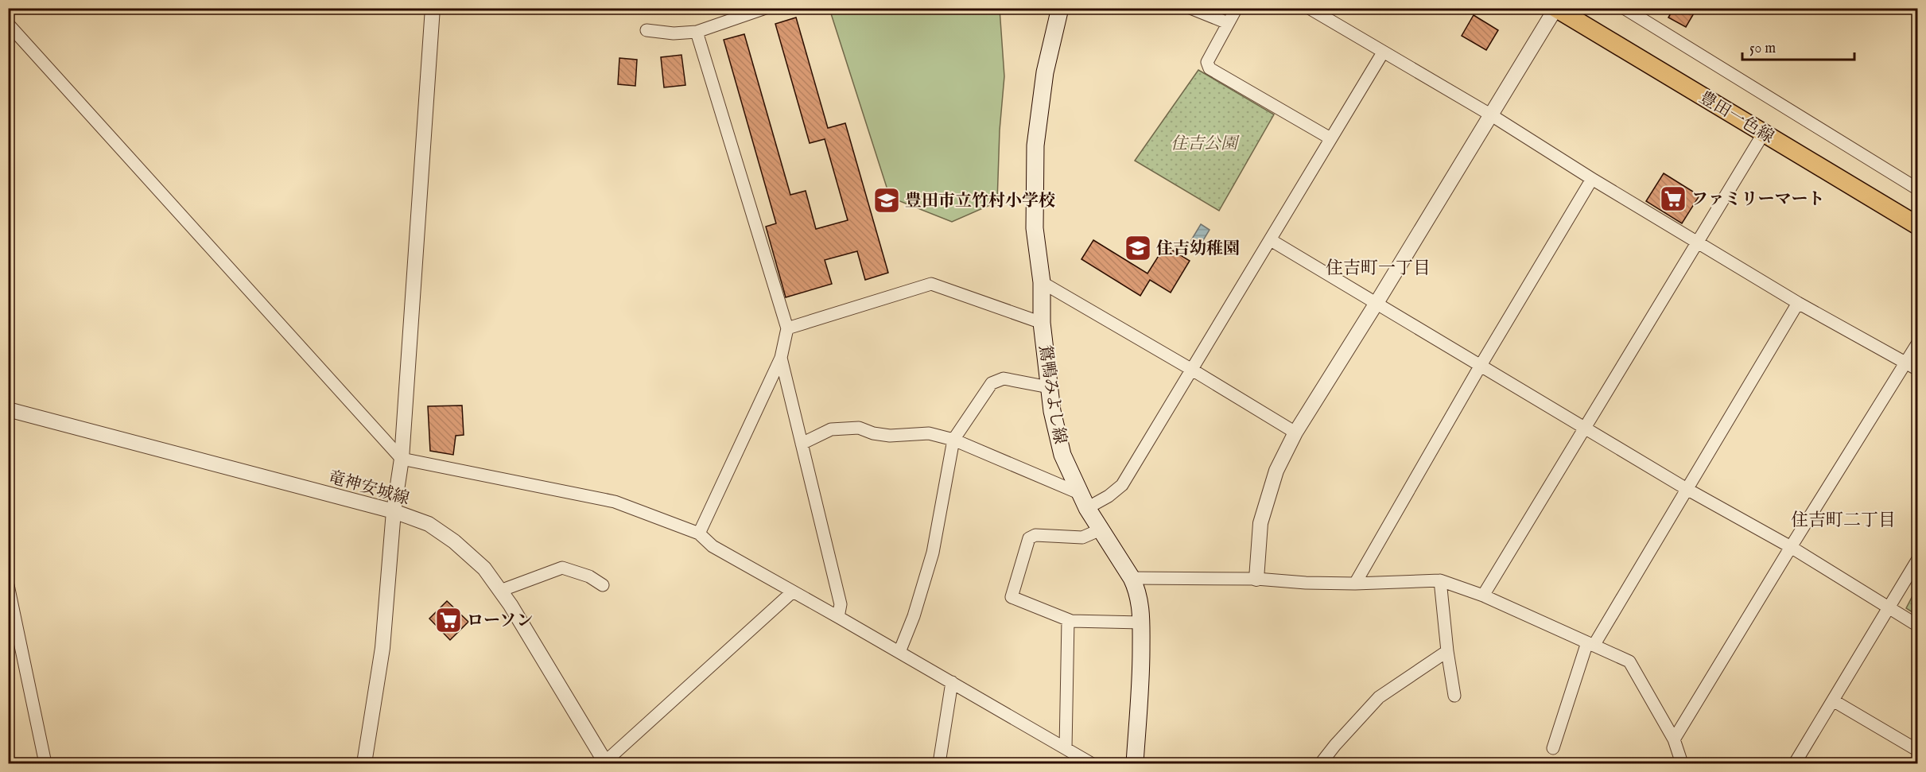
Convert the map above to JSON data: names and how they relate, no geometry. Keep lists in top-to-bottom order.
{
  "streets": {
    "main road": ["豊田一色線", "鴛鴨みよし線"],
    "street": ["竜神安城線"]
  },
  "districts": ["住吉町一丁目", "住吉町二丁目"],
  "parks": ["住吉公園"],
  "places": {
    "supermarket": ["ファミリーマート", "ローソン"],
    "school or university": ["豊田市立竹村小学校", "住吉幼稚園"]
  },
  "scale_bar": "50 m"
}
